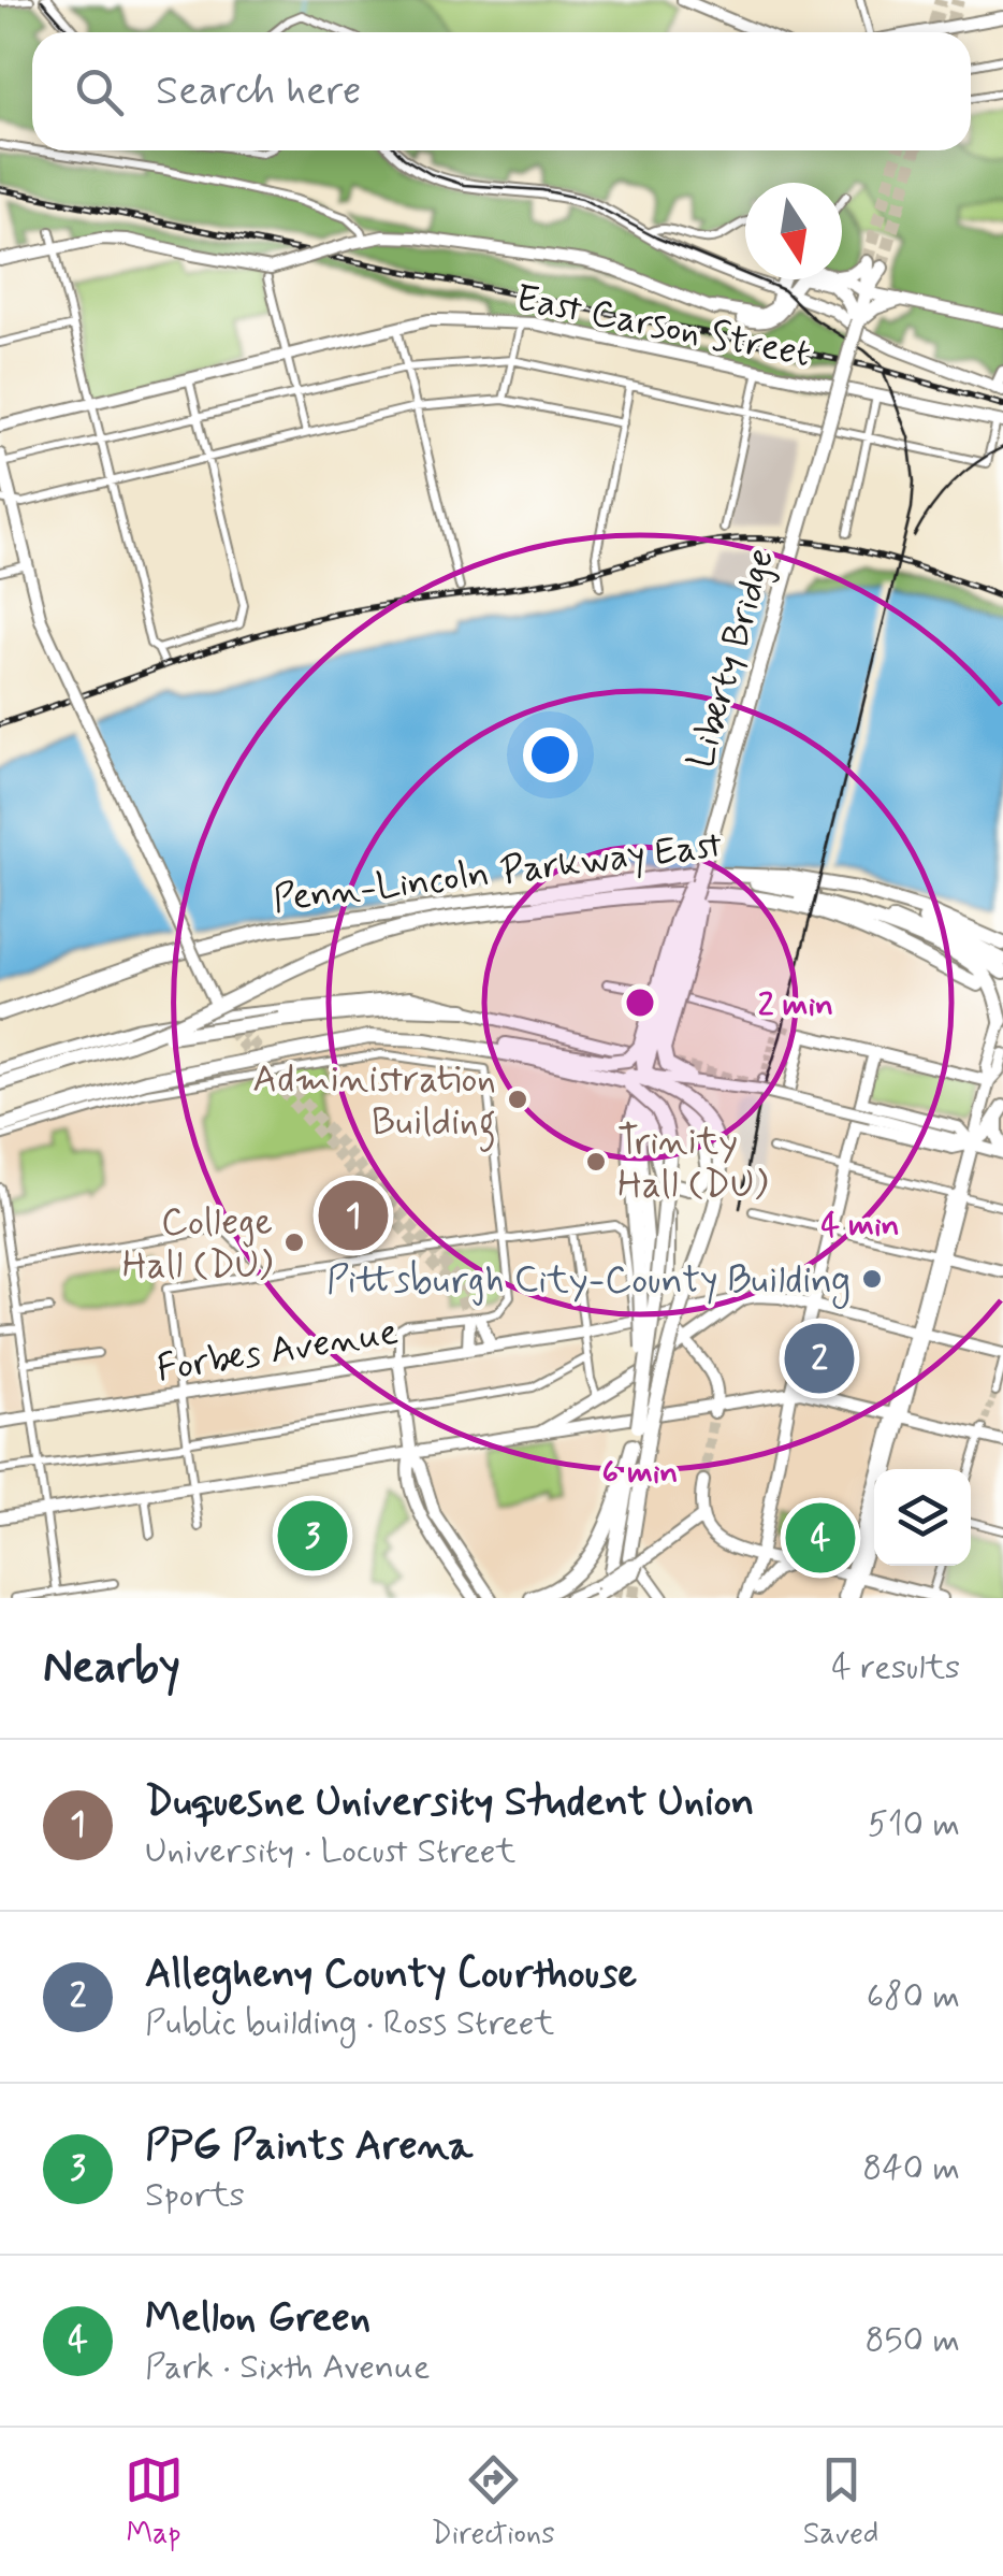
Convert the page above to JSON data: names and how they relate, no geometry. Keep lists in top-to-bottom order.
{
  "streets": {
    "highway": ["Liberty Bridge", "Penn-Lincoln Parkway East"],
    "main road": ["East Carson Street", "Forbes Avenue"]
  },
  "places": [
    "Administration Building",
    "Trinity Hall (DU)",
    "College Hall (DU)",
    "Pittsburgh City-County Building"
  ],
  "north": "bottom",
  "page": {
    "search": "Search here",
    "pins": [
      "1",
      "2",
      "3",
      "4"
    ],
    "heading": ["Nearby", "4 results"],
    "list": [
      {
        "mark": "1",
        "name": "Duquesne University Student Union",
        "note": "University · Locust Street",
        "value": "510 m"
      },
      {
        "mark": "2",
        "name": "Allegheny County Courthouse",
        "note": "Public building · Ross Street",
        "value": "680 m"
      },
      {
        "mark": "3",
        "name": "PPG Paints Arena",
        "note": "Sports",
        "value": "840 m"
      },
      {
        "mark": "4",
        "name": "Mellon Green",
        "note": "Park · Sixth Avenue",
        "value": "850 m"
      }
    ],
    "nav": ["Map", "Directions", "Saved"]
  },
  "rings": ["2 min", "4 min", "6 min"]
}
